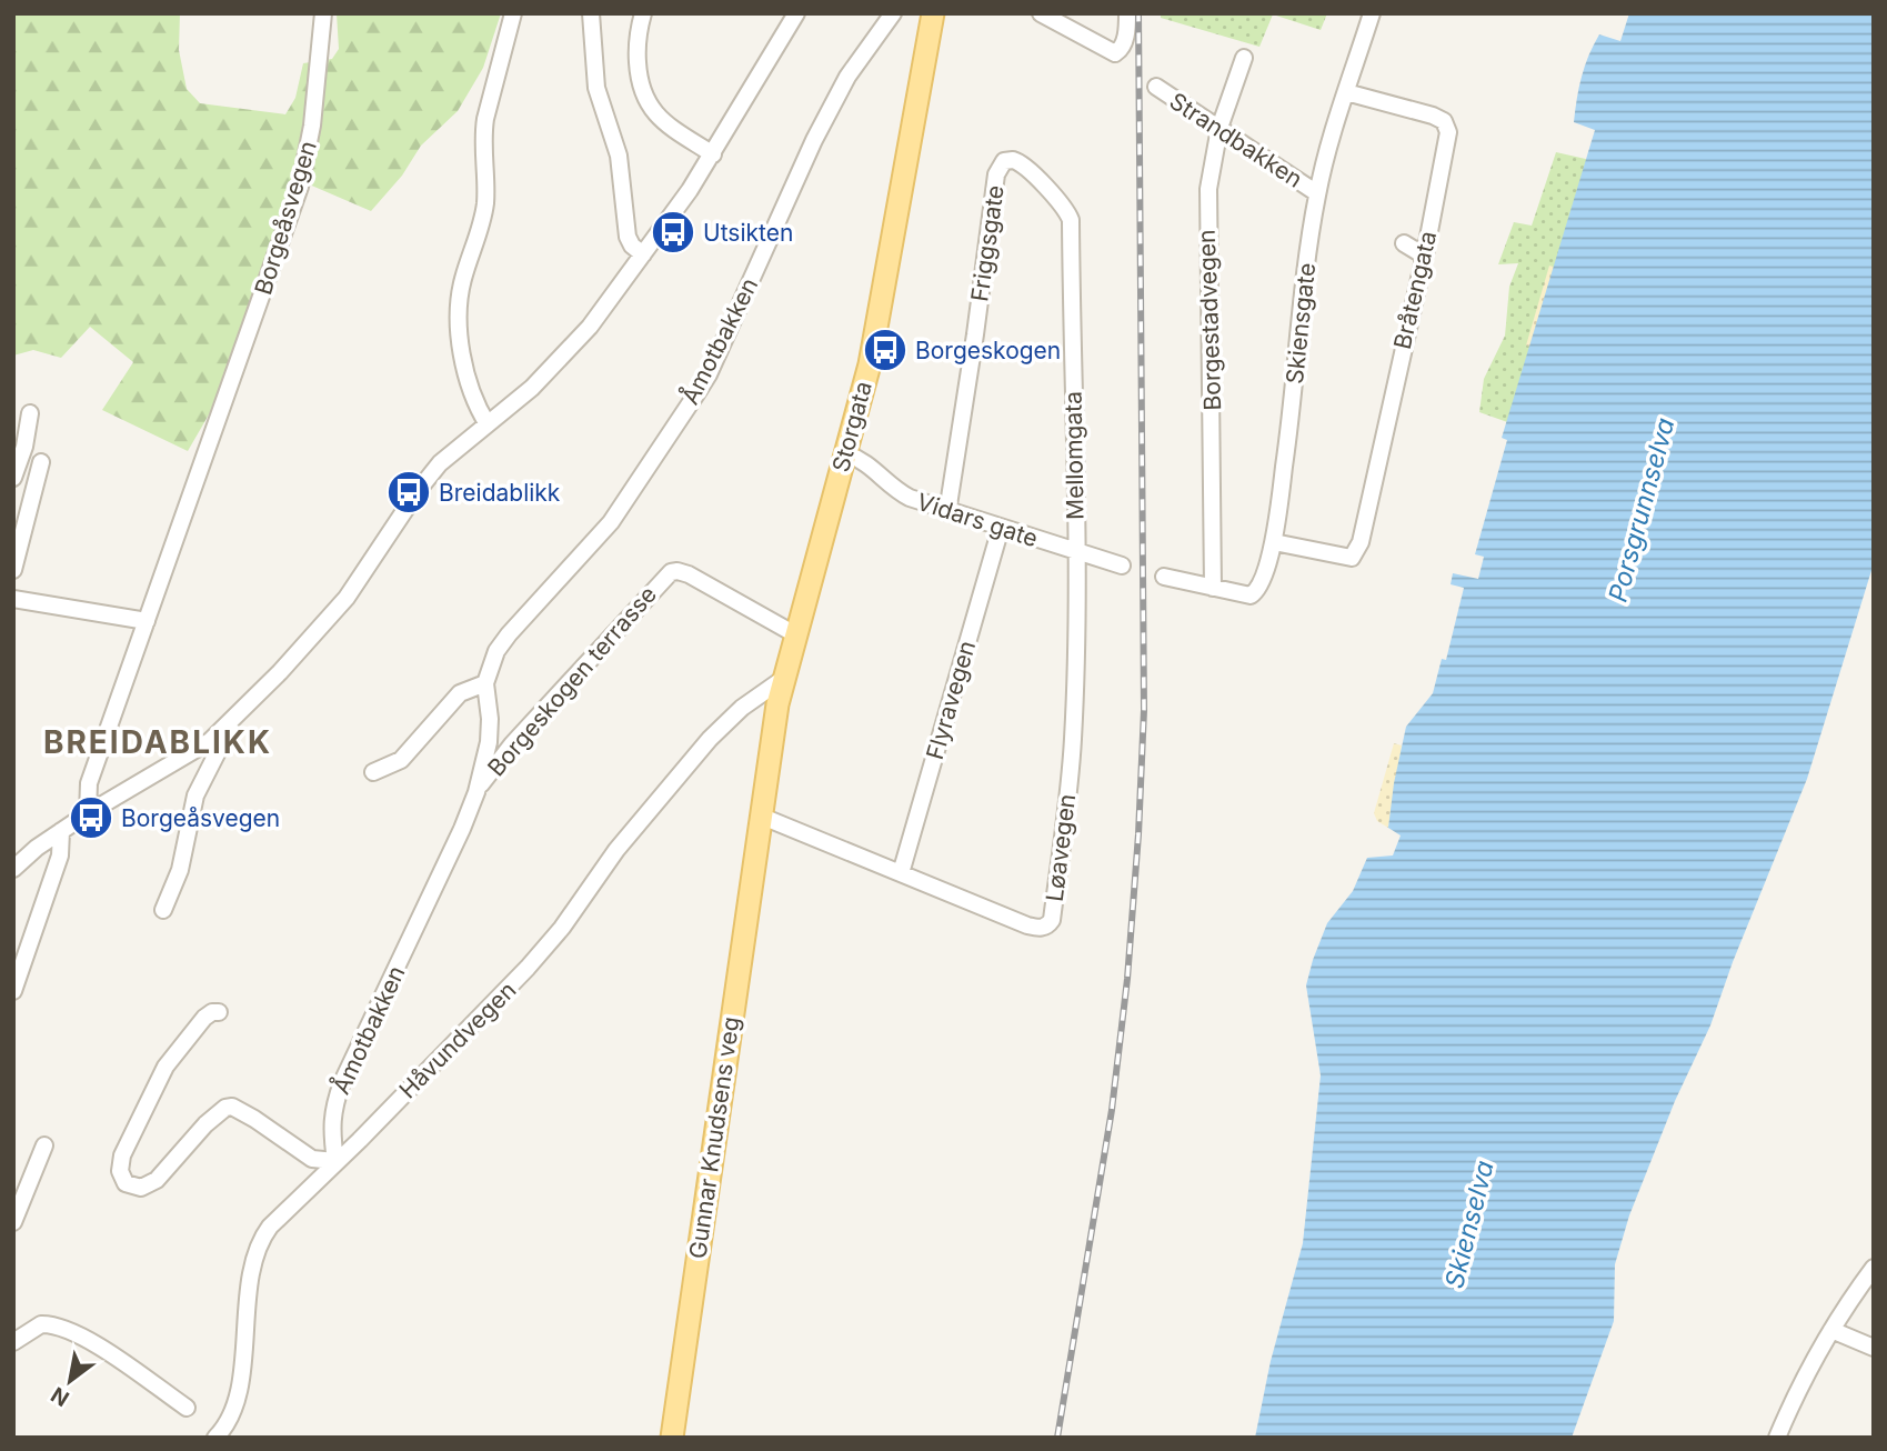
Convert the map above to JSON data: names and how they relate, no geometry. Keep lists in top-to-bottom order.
{
  "streets": {
    "main road": ["Storgata", "Gunnar Knudsens veg"],
    "street": [
      "Strandbakken",
      "Borgeåsvegen",
      "Friggsgate",
      "Bråtengata",
      "Borgestadvegen",
      "Skiensgate",
      "Åmotbakken",
      "Mellomgata",
      "Vidars gate",
      "Borgeskogen terrasse",
      "Flyravegen",
      "Løavegen",
      "Håvundvegen"
    ]
  },
  "crossings": [
    ["Strandbakken", "Borgestadvegen"],
    ["Strandbakken", "Skiensgate"],
    ["Friggsgate", "Mellomgata"],
    ["Friggsgate", "Vidars gate"],
    ["Bråtengata", "Skiensgate"],
    ["Borgestadvegen", "Skiensgate"],
    ["Åmotbakken", "Borgeskogen terrasse"],
    ["Åmotbakken", "Håvundvegen"],
    ["Storgata", "Vidars gate"],
    ["Storgata", "Borgeskogen terrasse"],
    ["Storgata", "Løavegen"],
    ["Storgata", "Håvundvegen"],
    ["Storgata", "Gunnar Knudsens veg"],
    ["Mellomgata", "Vidars gate"],
    ["Mellomgata", "Løavegen"],
    ["Vidars gate", "Flyravegen"],
    ["Vidars gate", "Løavegen"],
    ["Flyravegen", "Løavegen"],
    ["Løavegen", "Gunnar Knudsens veg"]
  ],
  "districts": ["BREIDABLIKK"],
  "water": ["Porsgrunnselva", "Skienselva"],
  "places": {
    "bus stop": [
      "Utsikten",
      "Borgeskogen",
      "Breidablikk",
      "Borgeåsvegen"
    ]
  },
  "north": "bottom left"
}
